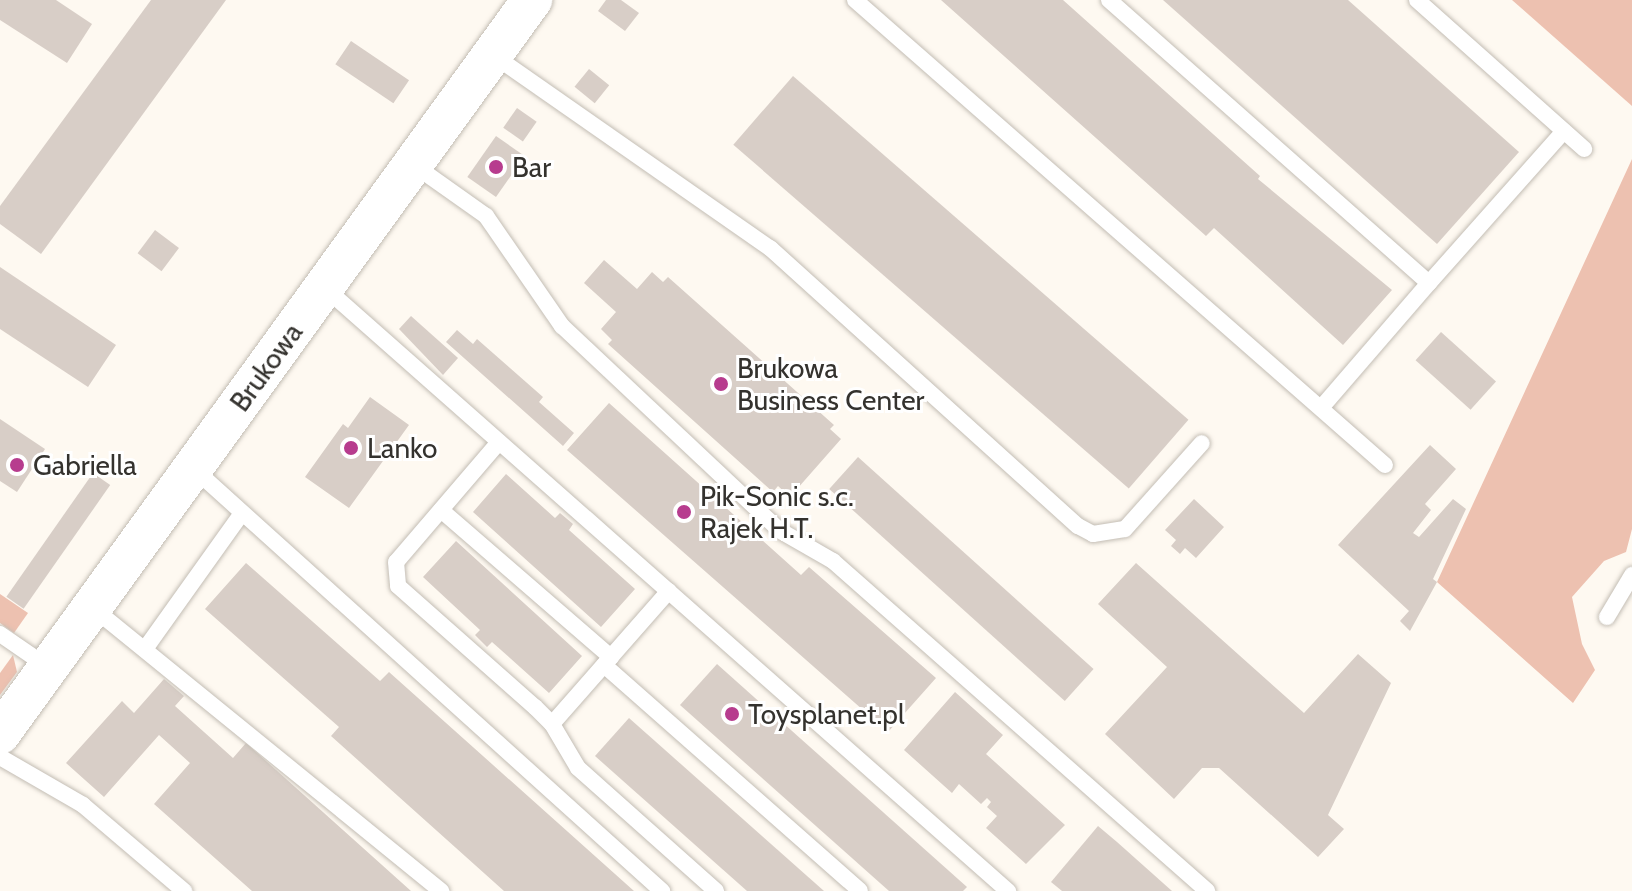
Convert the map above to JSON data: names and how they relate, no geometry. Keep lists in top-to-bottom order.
{
  "streets": {
    "street": ["Brukowa"]
  },
  "places": [
    "Bar",
    "Brukowa Business Center",
    "Lanko",
    "Gabriella",
    "Pik-Sonic s.c. Rajek H.T.",
    "Toysplanet.pl"
  ]
}
